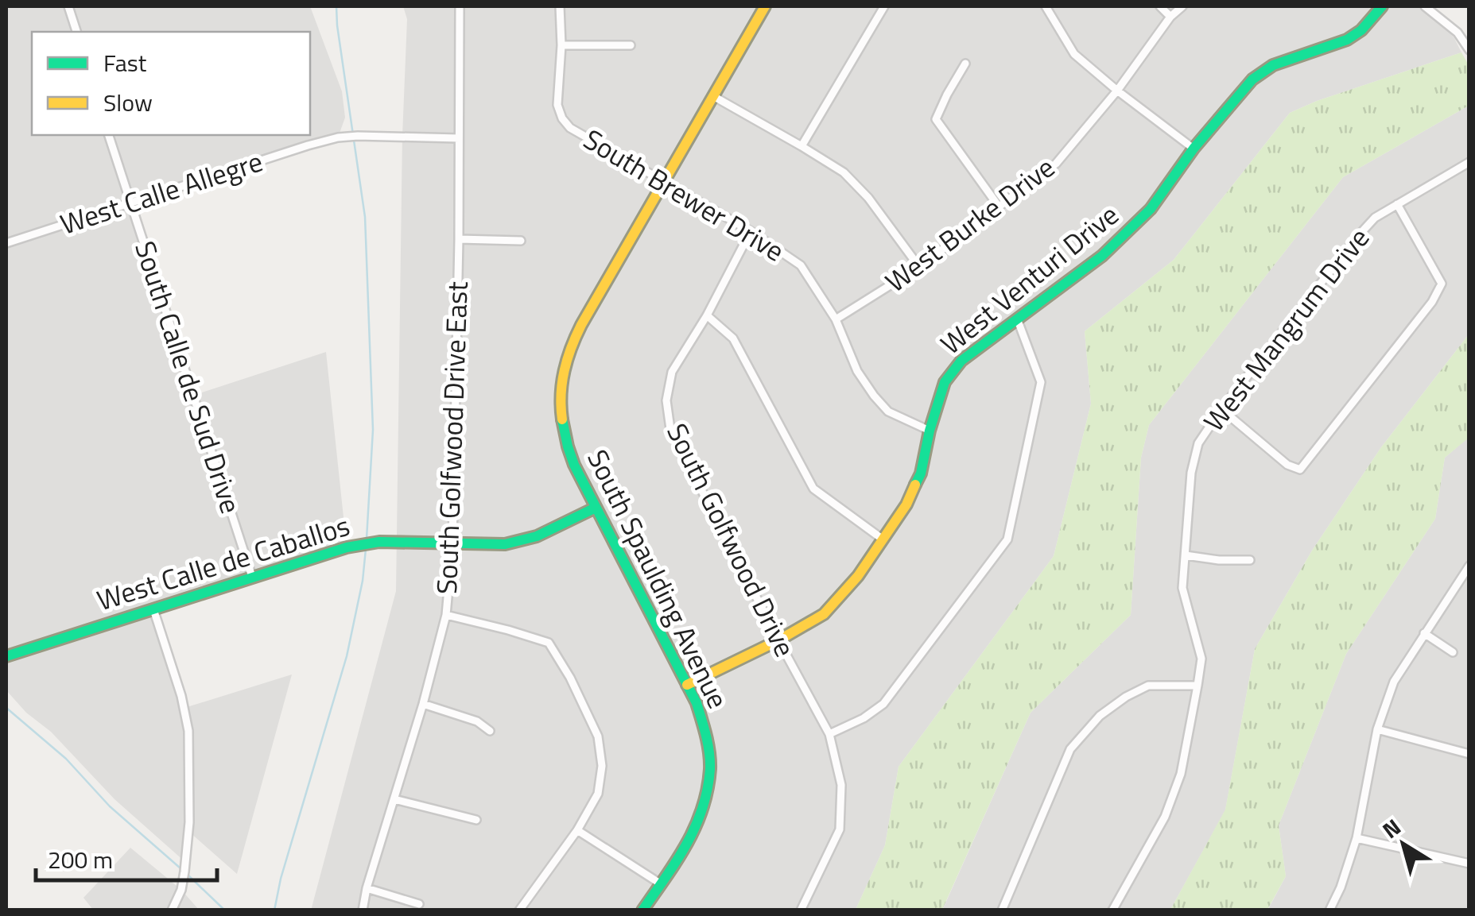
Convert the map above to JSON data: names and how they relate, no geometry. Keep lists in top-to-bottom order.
{
  "streets": {
    "street": [
      "West Calle Allegre",
      "South Brewer Drive",
      "West Burke Drive",
      "West Venturi Drive",
      "West Mangrum Drive",
      "South Calle de Sud Drive",
      "South Golfwood Drive East",
      "South Golfwood Drive",
      "West Calle de Caballos",
      "South Spaulding Avenue"
    ]
  },
  "crossings": [
    ["West Calle Allegre", "South Calle de Sud Drive"],
    ["West Calle Allegre", "South Golfwood Drive East"],
    ["South Brewer Drive", "West Burke Drive"],
    ["South Brewer Drive", "West Venturi Drive"],
    ["South Brewer Drive", "South Golfwood Drive"],
    ["South Brewer Drive", "South Spaulding Avenue"],
    ["West Venturi Drive", "South Golfwood Drive"],
    ["West Venturi Drive", "South Spaulding Avenue"],
    ["South Calle de Sud Drive", "West Calle de Caballos"],
    ["South Golfwood Drive East", "West Calle de Caballos"],
    ["West Calle de Caballos", "South Spaulding Avenue"]
  ],
  "legend": ["Fast", "Slow"],
  "scale_bar": "200 m",
  "north": "top left"
}
